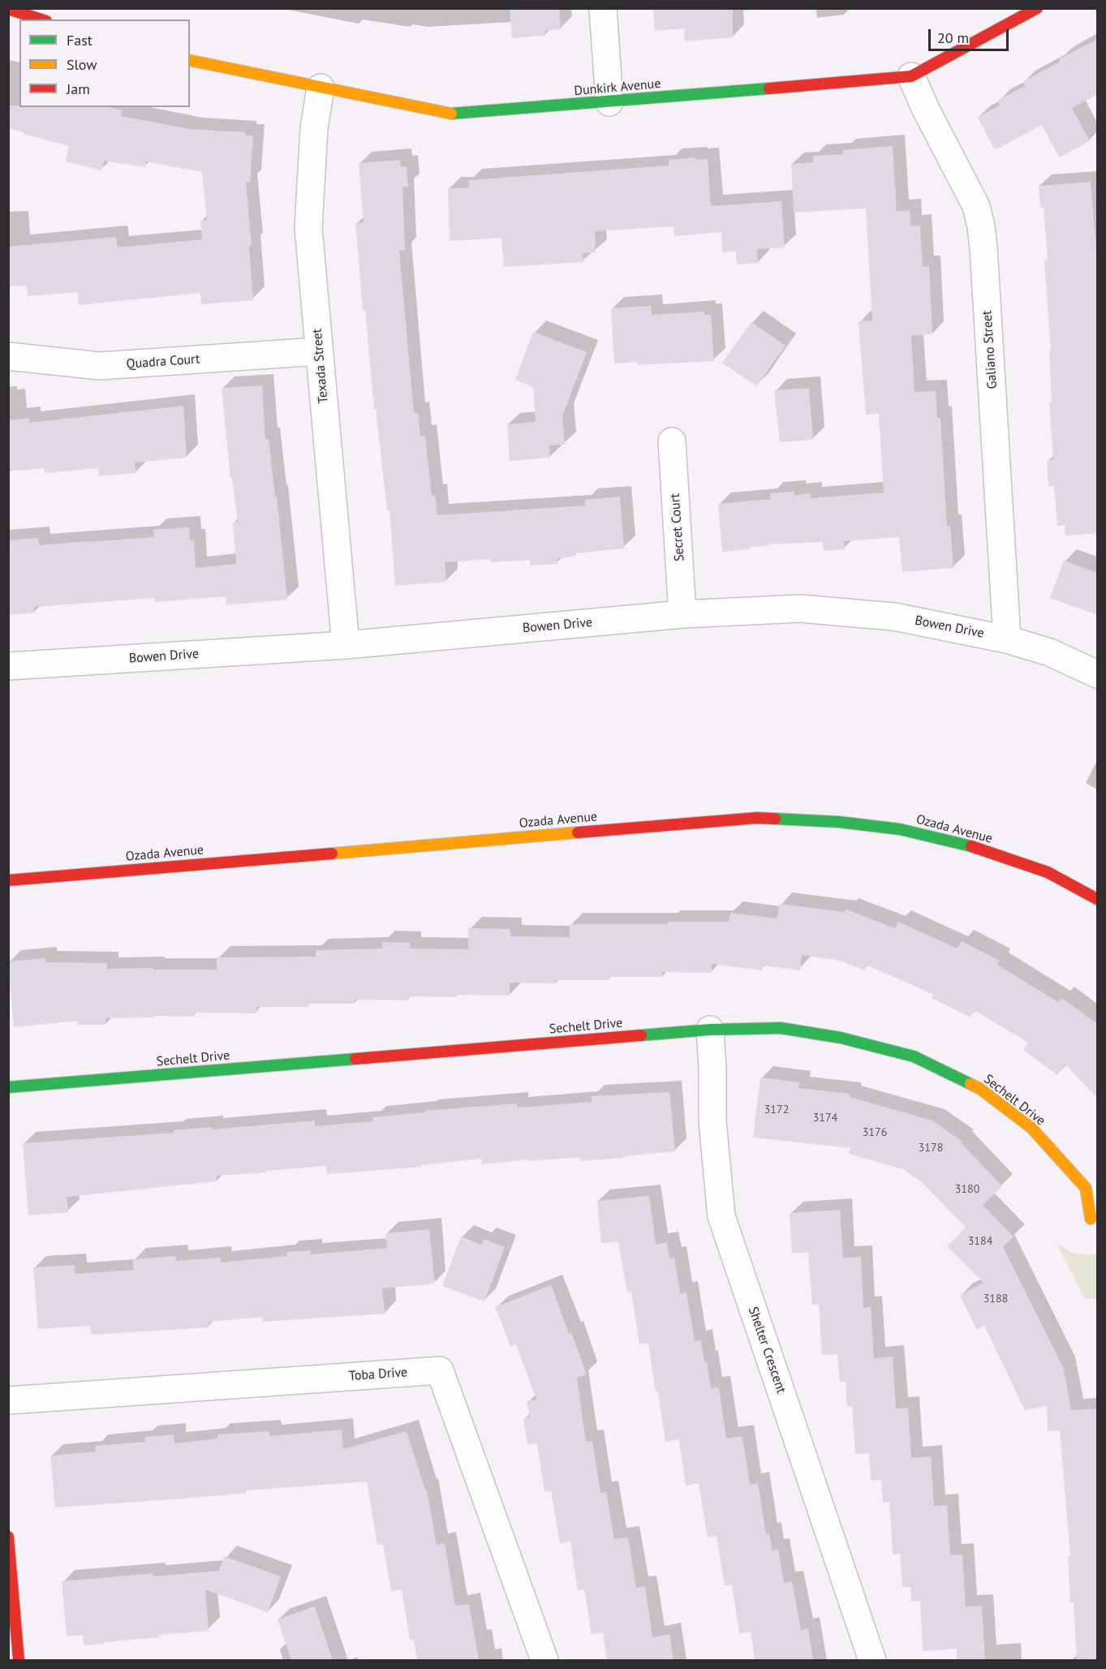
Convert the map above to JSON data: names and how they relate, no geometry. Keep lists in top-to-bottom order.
{
  "streets": {
    "street": [
      "Dunkirk Avenue",
      "Galiano Street",
      "Quadra Court",
      "Texada Street",
      "Secret Court",
      "Bowen Drive",
      "Ozada Avenue",
      "Sechelt Drive",
      "Shelter Crescent",
      "Toba Drive"
    ]
  },
  "crossings": [
    ["Dunkirk Avenue", "Galiano Street"],
    ["Dunkirk Avenue", "Texada Street"],
    ["Galiano Street", "Bowen Drive"],
    ["Quadra Court", "Texada Street"],
    ["Texada Street", "Bowen Drive"],
    ["Secret Court", "Bowen Drive"],
    ["Sechelt Drive", "Shelter Crescent"]
  ],
  "house_numbers": [
    "3172",
    "3174",
    "3176",
    "3178",
    "3180",
    "3184",
    "3188"
  ],
  "legend": ["Fast", "Slow", "Jam"],
  "scale_bar": "20 m"
}
